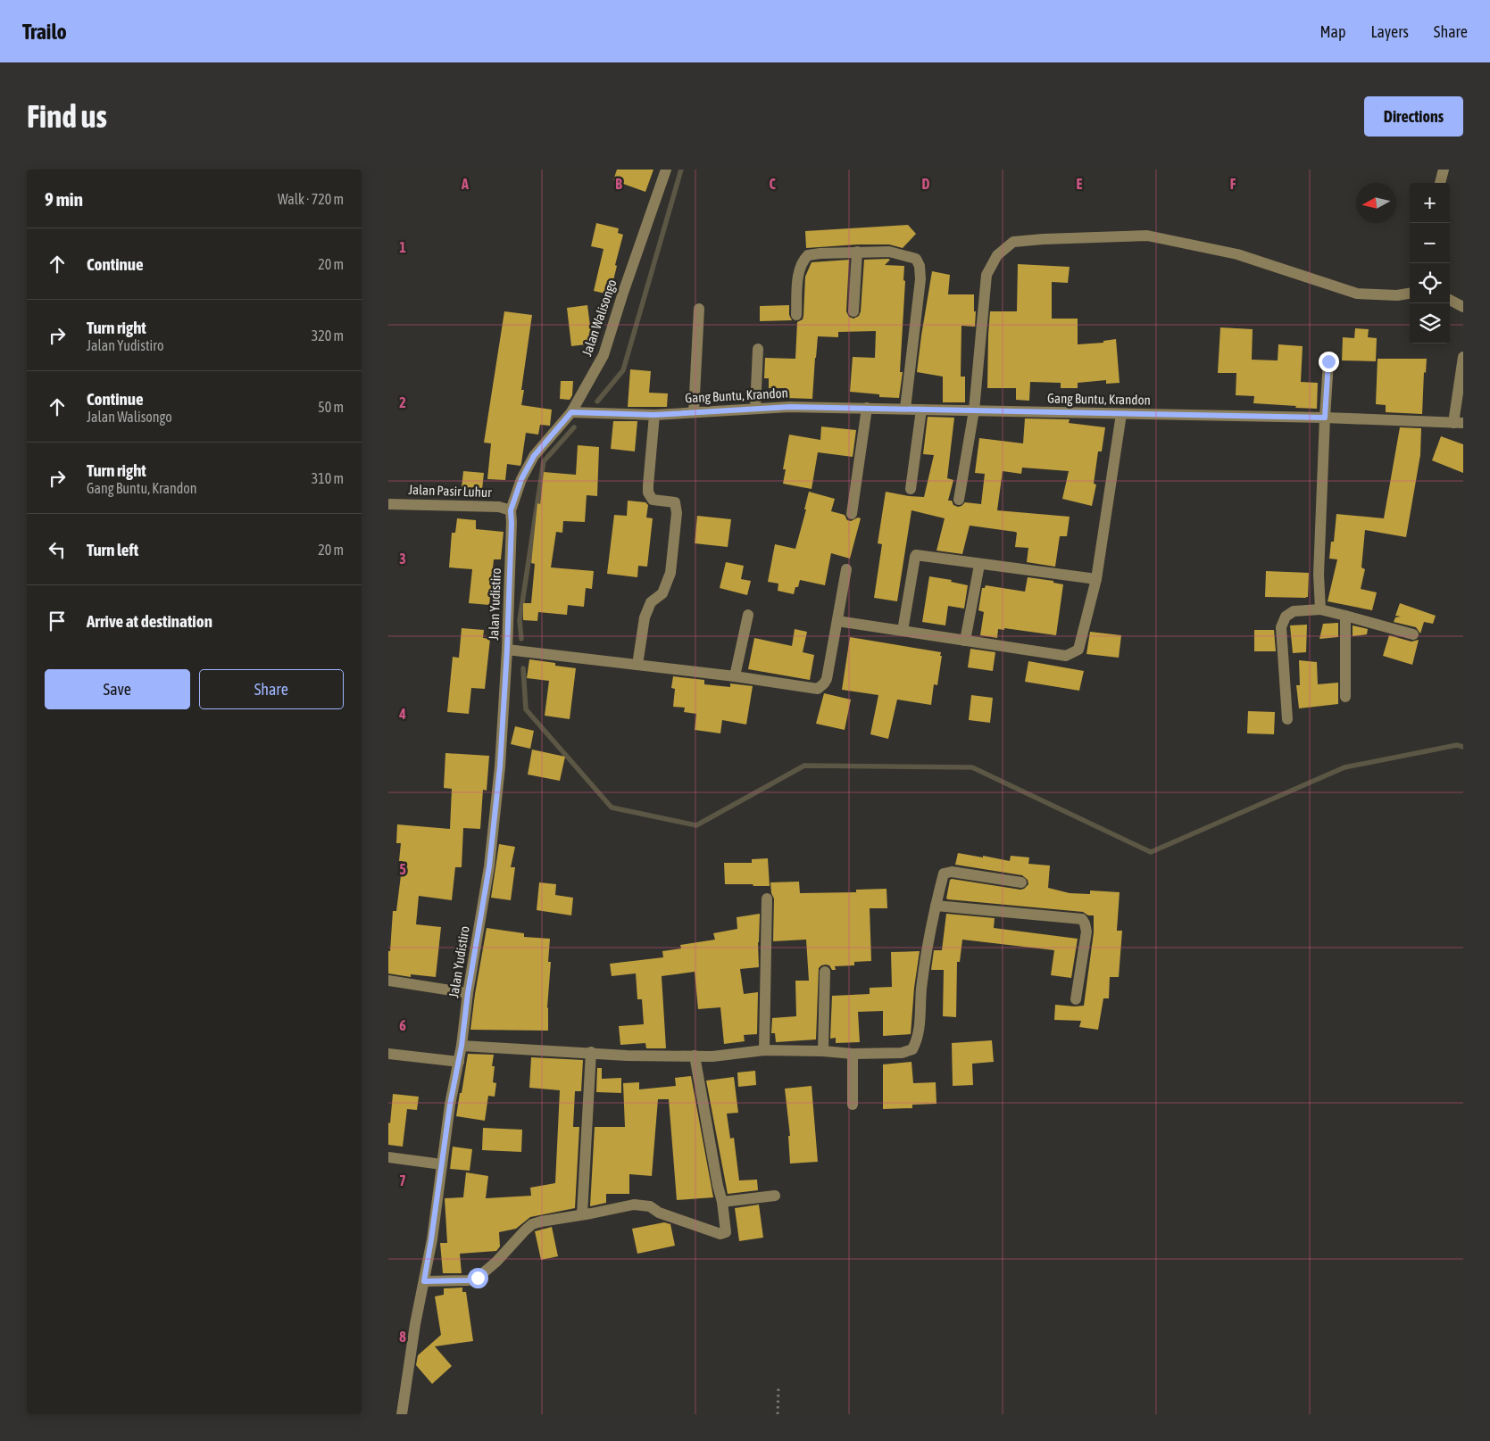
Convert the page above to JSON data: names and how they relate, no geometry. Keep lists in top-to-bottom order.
{
  "streets": {
    "street": [
      "Jalan Walisongo",
      "Gang Buntu, Krandon",
      "Jalan Pasir Luhur",
      "Jalan Yudistiro"
    ]
  },
  "crossings": [
    ["Jalan Walisongo", "Gang Buntu, Krandon"],
    ["Jalan Walisongo", "Jalan Pasir Luhur"],
    ["Jalan Walisongo", "Jalan Yudistiro"],
    ["Jalan Pasir Luhur", "Jalan Yudistiro"]
  ],
  "north": "left",
  "page": {
    "header": "Trailo",
    "nav": ["Map", "Layers", "Share"],
    "buttons": [
      "Directions",
      ["Save", "Share"]
    ],
    "title": "Find us",
    "heading": ["9 min", "Walk · 720 m"],
    "map_buttons": ["+", "−"],
    "list": [
      ["Continue", "20 m"],
      ["Turn right", "Jalan Yudistiro", "320 m"],
      ["Continue", "Jalan Walisongo", "50 m"],
      ["Turn right", "Gang Buntu, Krandon", "310 m"],
      ["Turn left", "20 m"],
      "Arrive at destination"
    ]
  },
  "grid": {
    "columns": [
      "A",
      "B",
      "C",
      "D",
      "E",
      "F"
    ],
    "rows": [
      "1",
      "2",
      "3",
      "4",
      "5",
      "6",
      "7",
      "8"
    ]
  }
}
